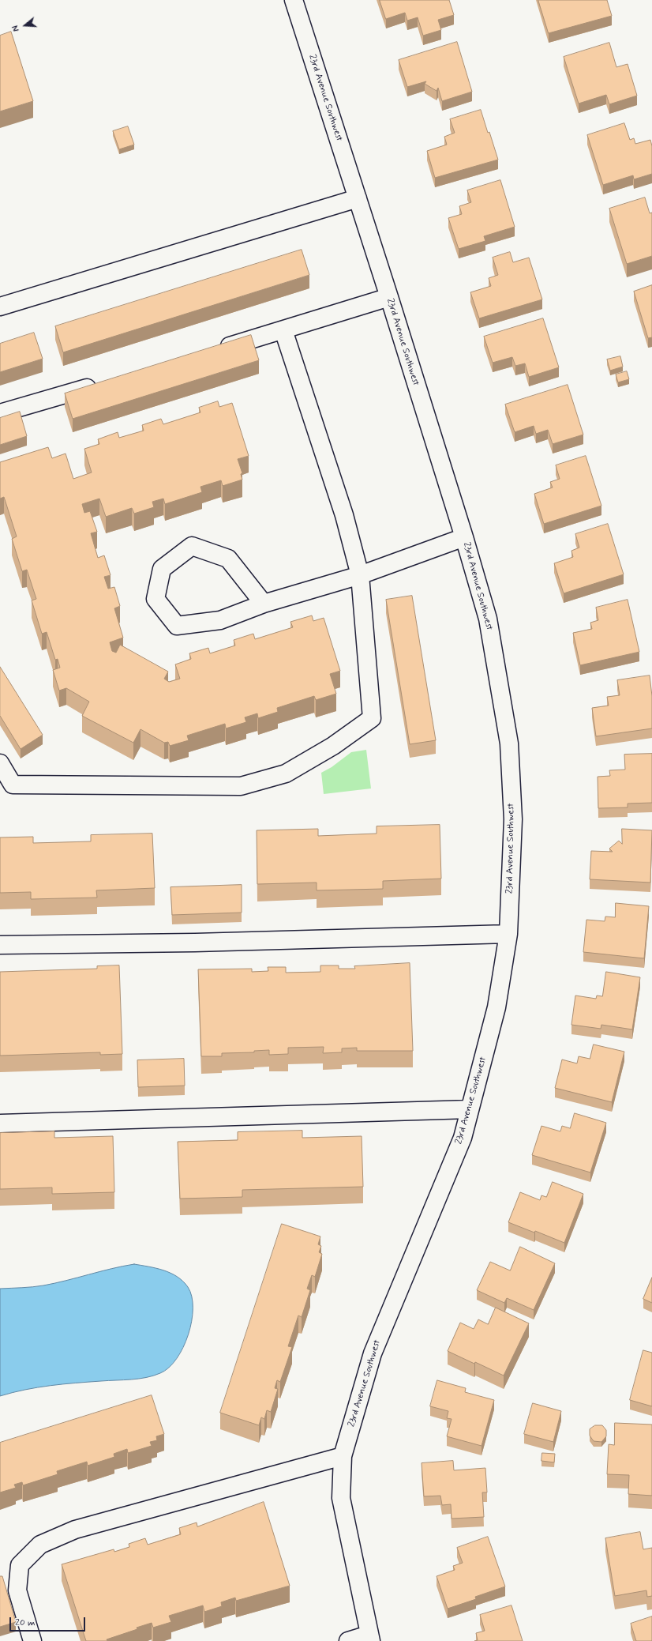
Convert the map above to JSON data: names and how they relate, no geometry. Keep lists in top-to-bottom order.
{
  "streets": {
    "street": ["23rd Avenue Southwest"]
  },
  "scale_bar": "20 m",
  "north": "left"
}
